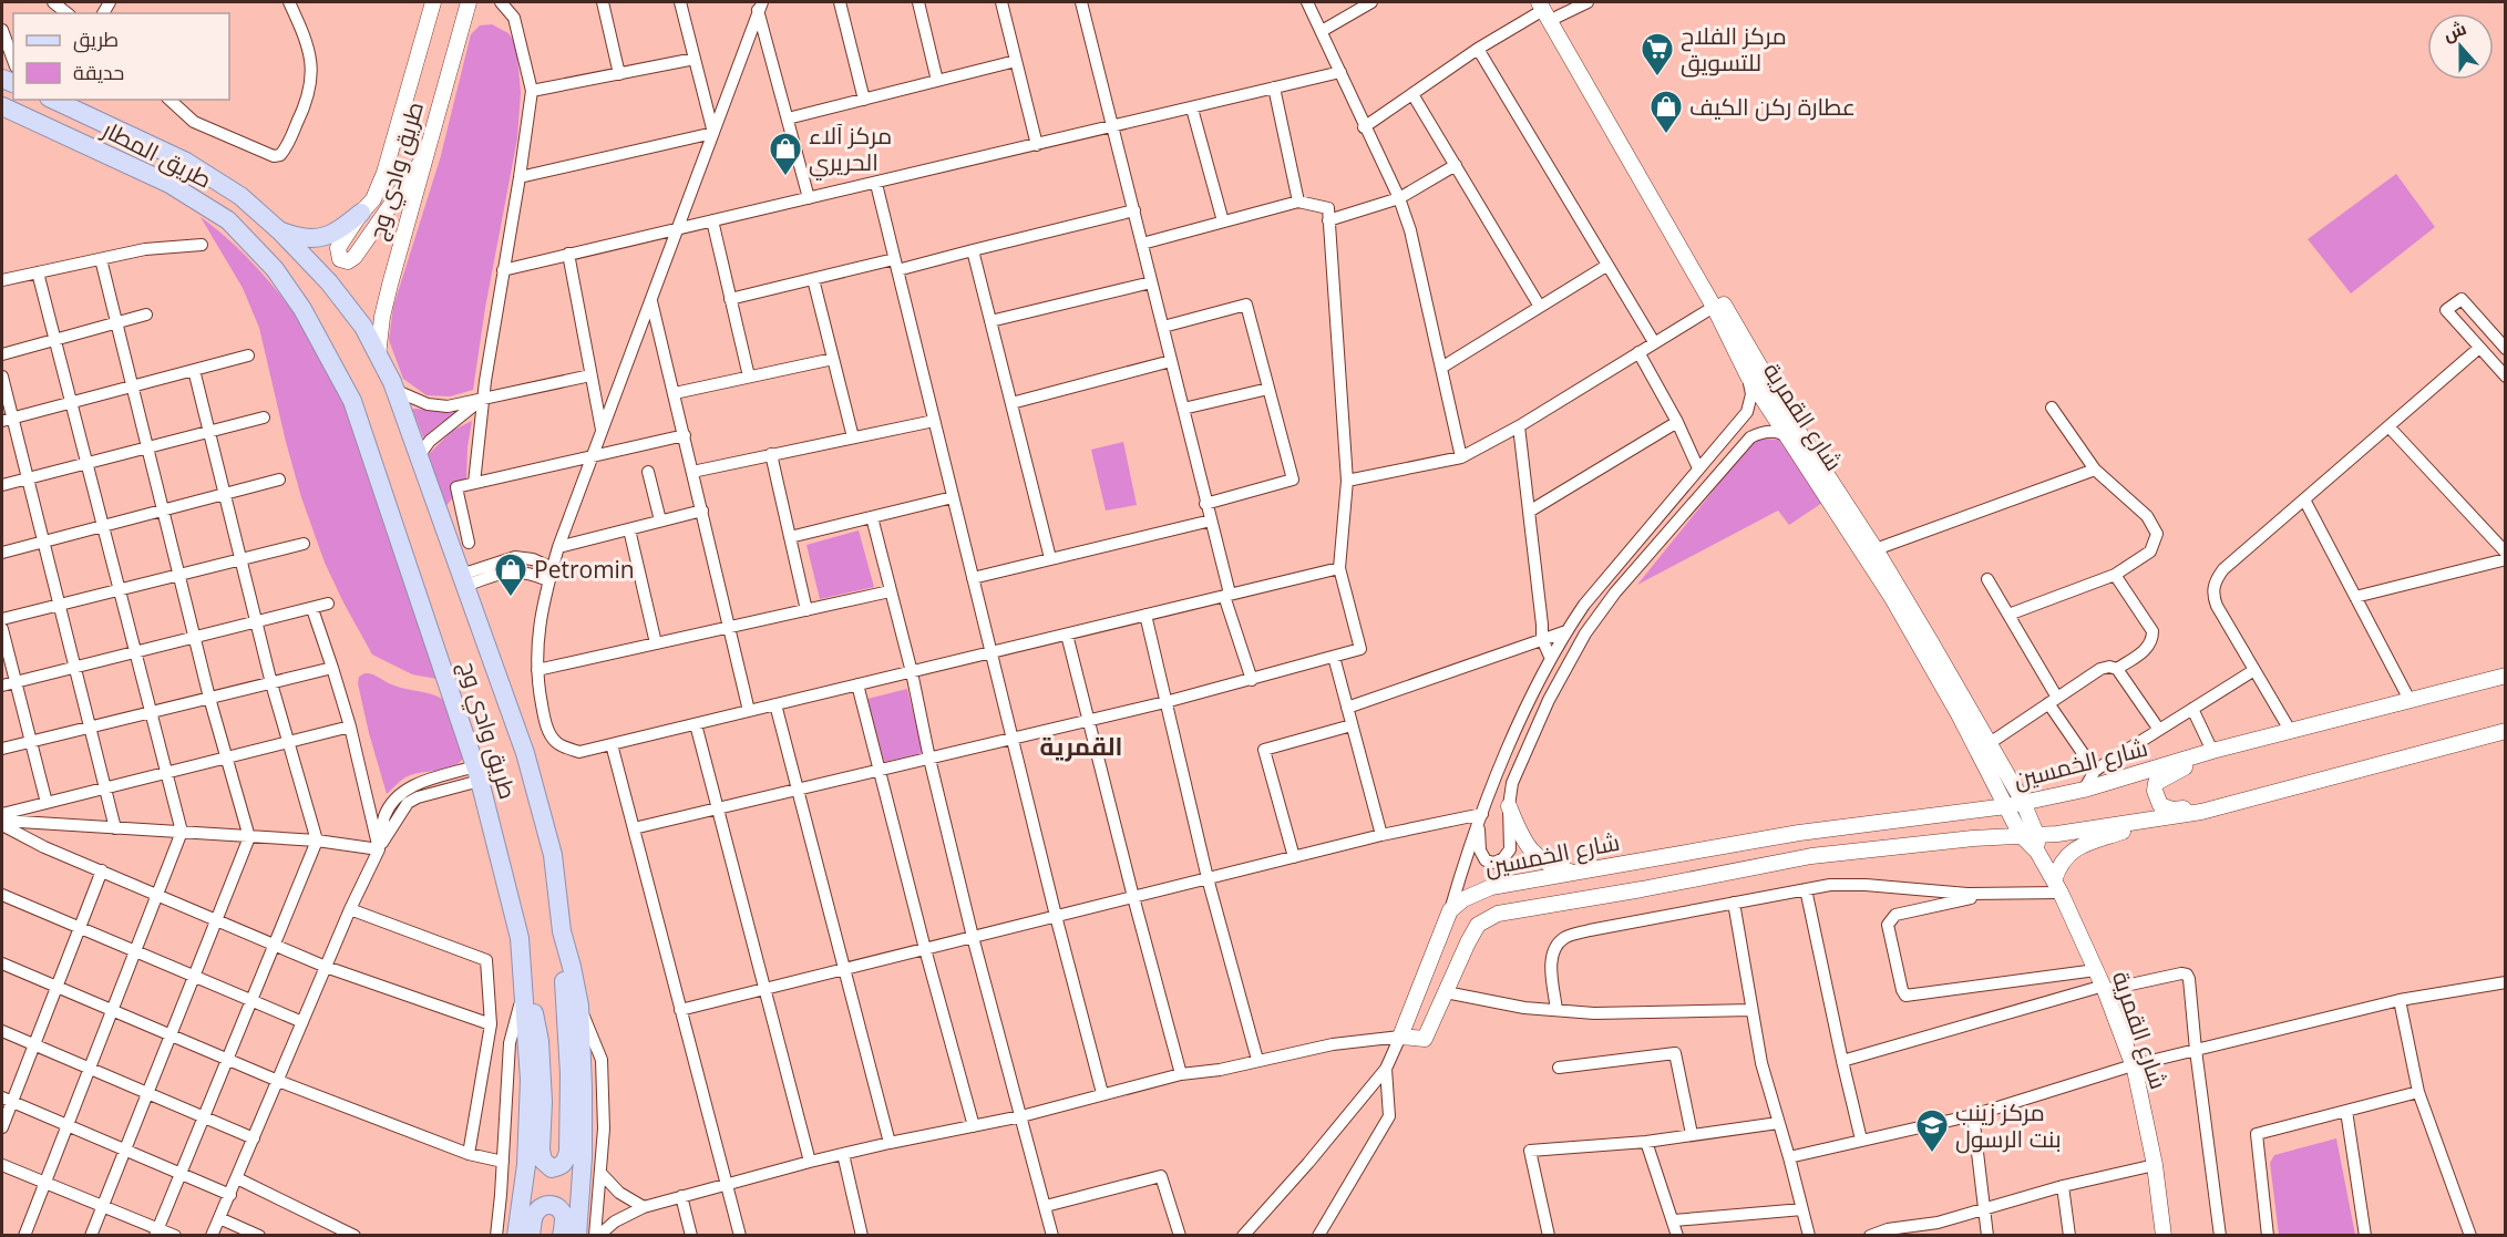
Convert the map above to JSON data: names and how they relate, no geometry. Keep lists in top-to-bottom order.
{
  "streets": {
    "main road": ["طريق المطار", "طريق وادي وج"],
    "street": ["شارع القمرية", "شارع الخمسين"]
  },
  "crossings": [
    ["طريق المطار", "طريق وادي وج"],
    ["شارع القمرية", "شارع الخمسين"]
  ],
  "districts": ["القمرية"],
  "places": {
    "supermarket": ["مركز الفلاح للتسويق"],
    "shop": ["عطارة ركن الكيف", "مركز آلاء الحريري", "Petromin"],
    "school or university": ["مركز زينب بنت الرسول"]
  },
  "legend": ["طريق", "حديقة"],
  "north": "top"
}
